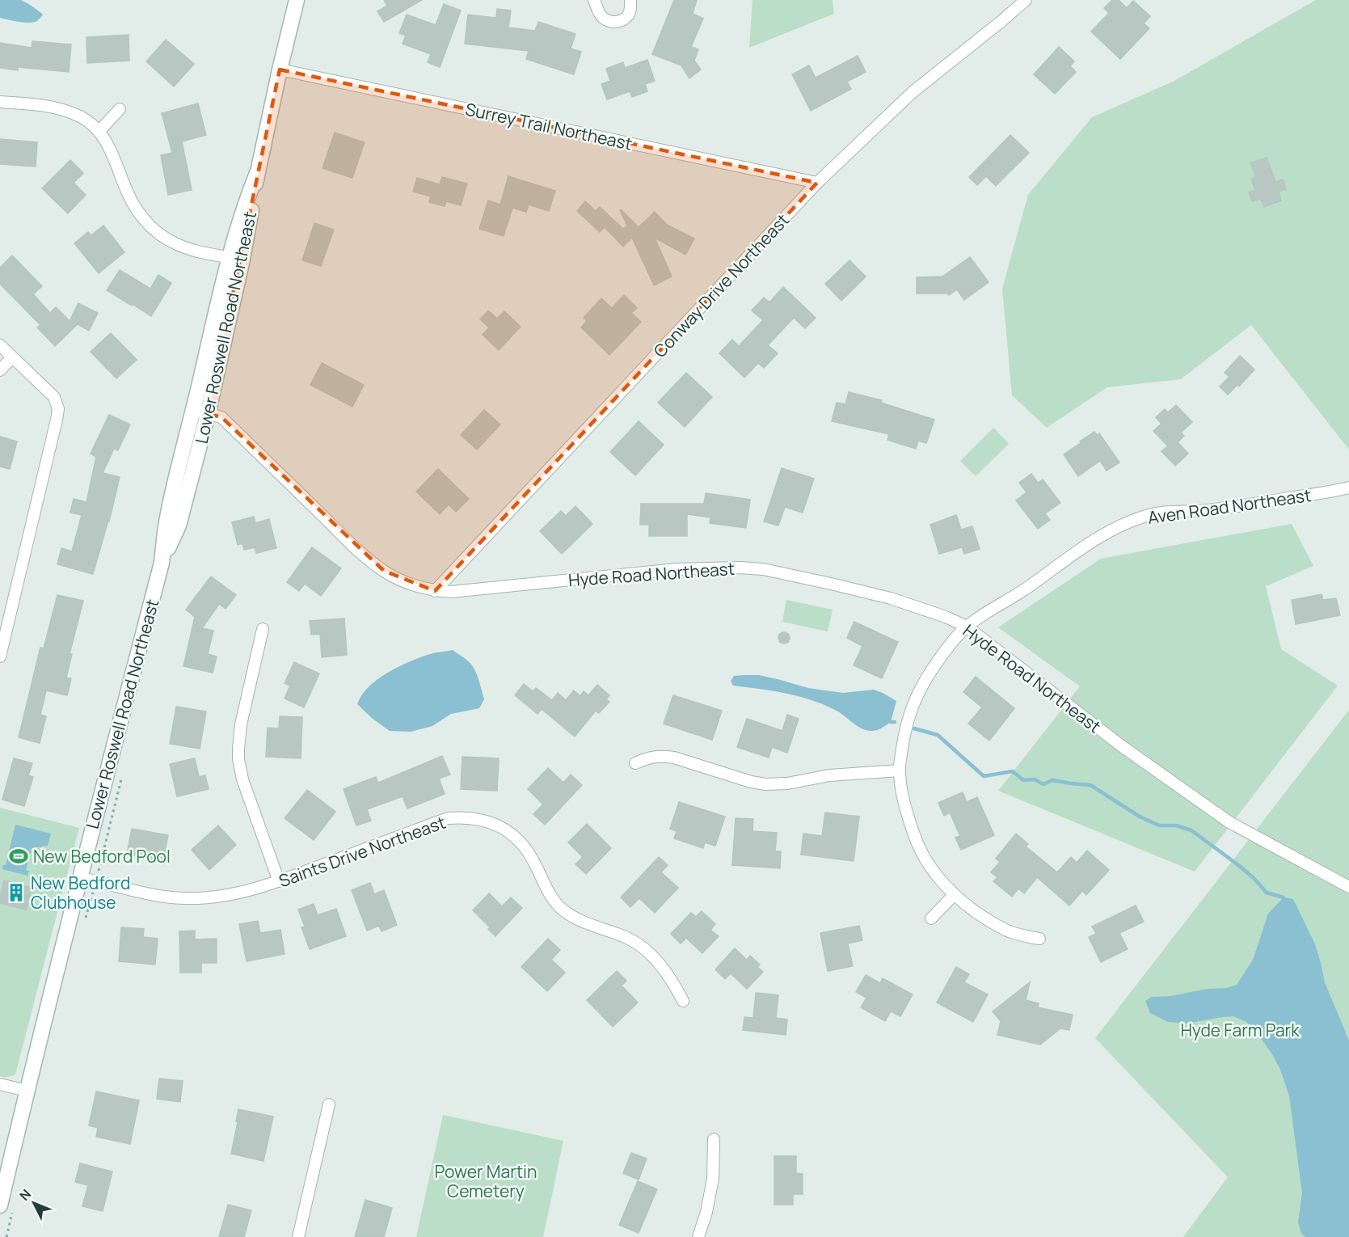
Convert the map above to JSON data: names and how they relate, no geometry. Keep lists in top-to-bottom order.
{
  "streets": {
    "street": [
      "Surrey Trail Northeast",
      "Conway Drive Northeast",
      "Lower Roswell Road Northeast",
      "Aven Road Northeast",
      "Hyde Road Northeast",
      "Saints Drive Northeast"
    ]
  },
  "crossings": [
    ["Surrey Trail Northeast", "Conway Drive Northeast"],
    ["Surrey Trail Northeast", "Lower Roswell Road Northeast"],
    ["Conway Drive Northeast", "Hyde Road Northeast"],
    ["Lower Roswell Road Northeast", "Hyde Road Northeast"],
    ["Lower Roswell Road Northeast", "Saints Drive Northeast"],
    ["Aven Road Northeast", "Hyde Road Northeast"]
  ],
  "parks": ["Hyde Farm Park", "Power Martin Cemetery"],
  "places": {
    "sports": ["New Bedford Pool"],
    "building": ["New Bedford Clubhouse"]
  },
  "north": "top left"
}
